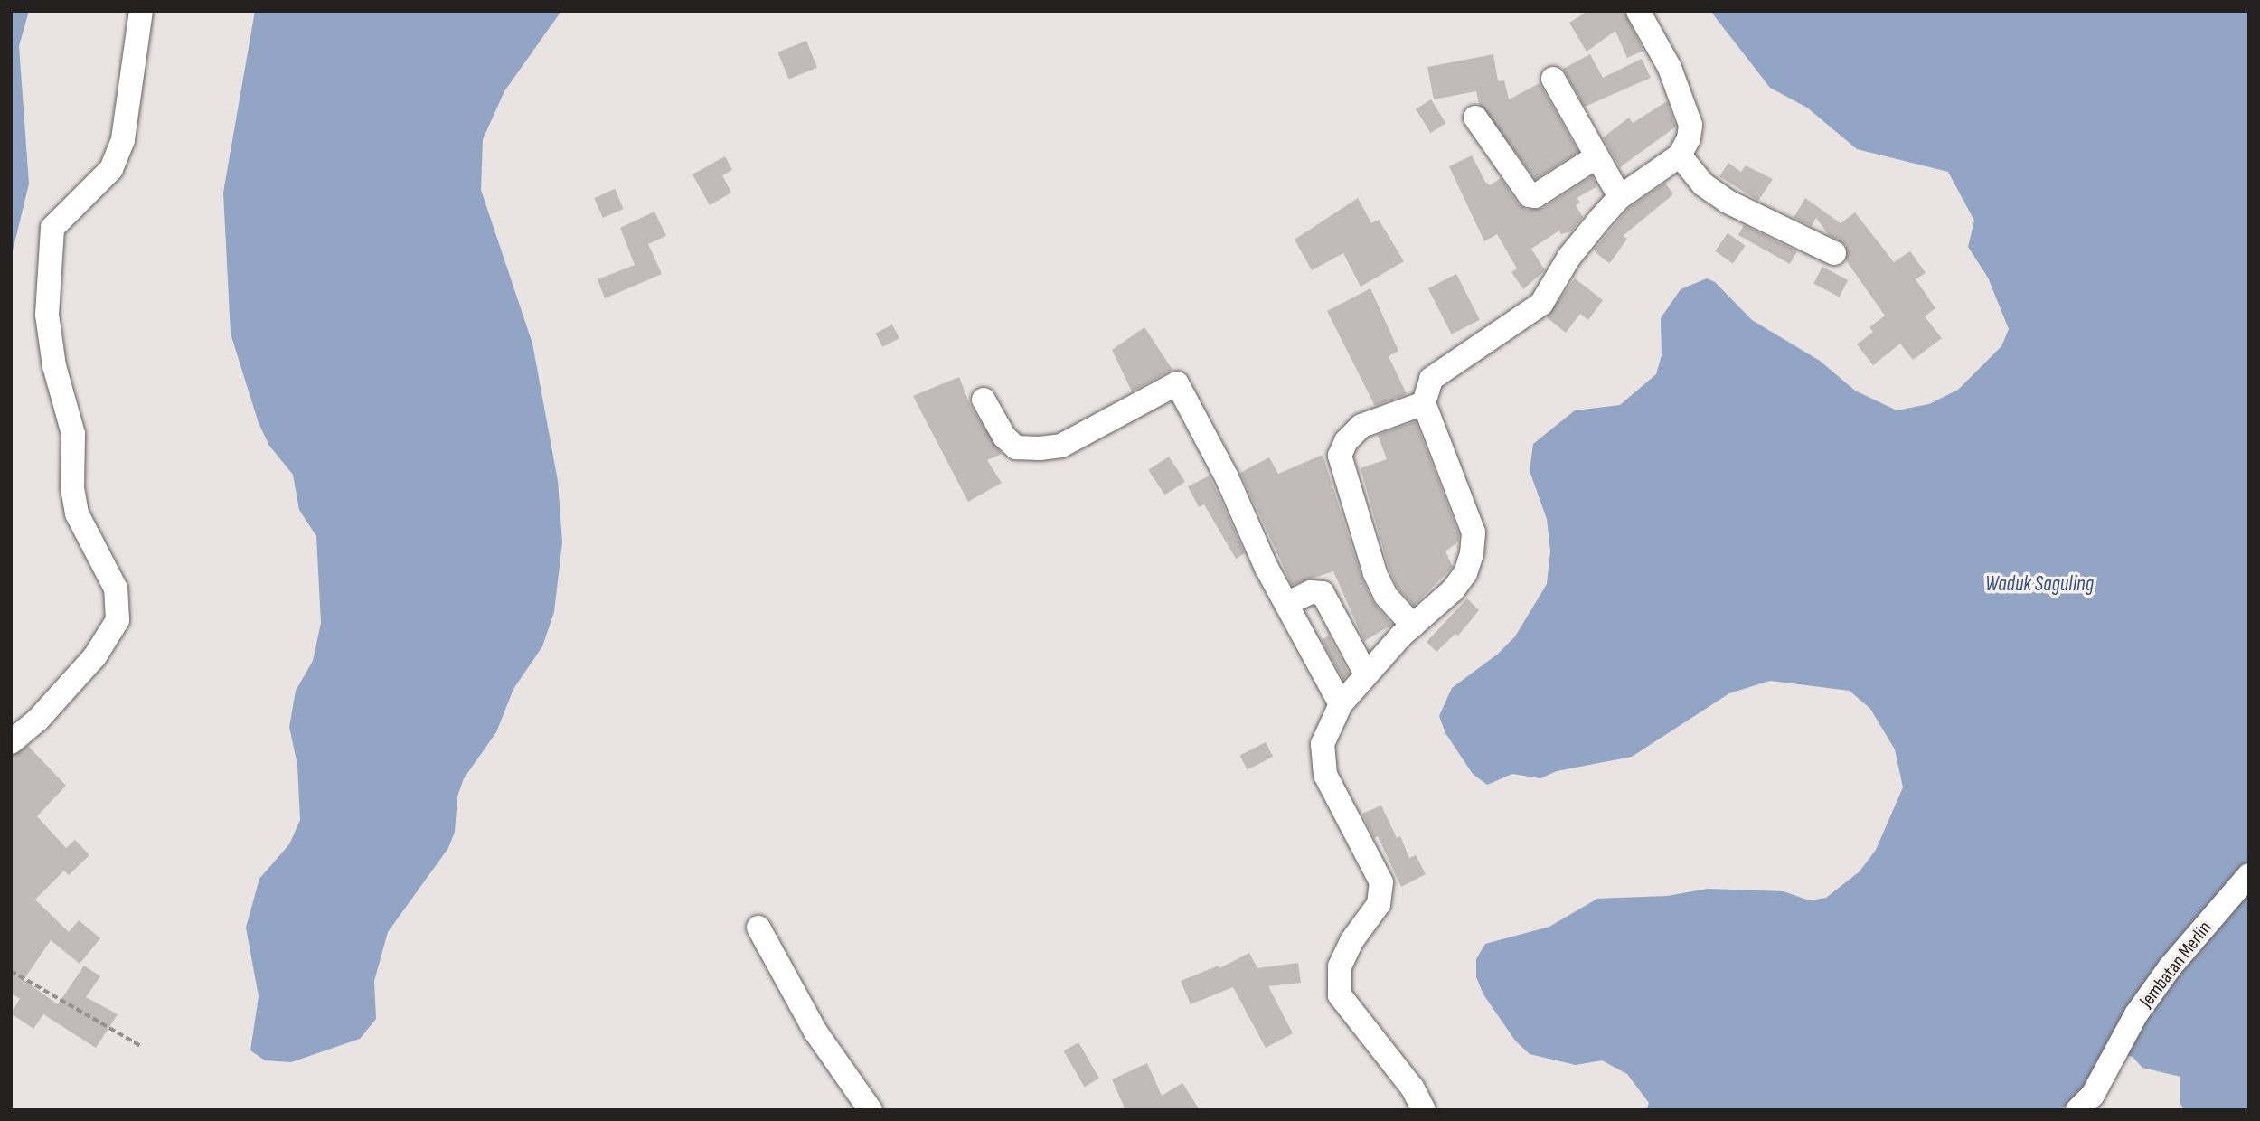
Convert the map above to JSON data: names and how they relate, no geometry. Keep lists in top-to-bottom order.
{
  "streets": {
    "street": ["Jembatan Merlin"]
  },
  "water": ["Waduk Saguling"]
}
